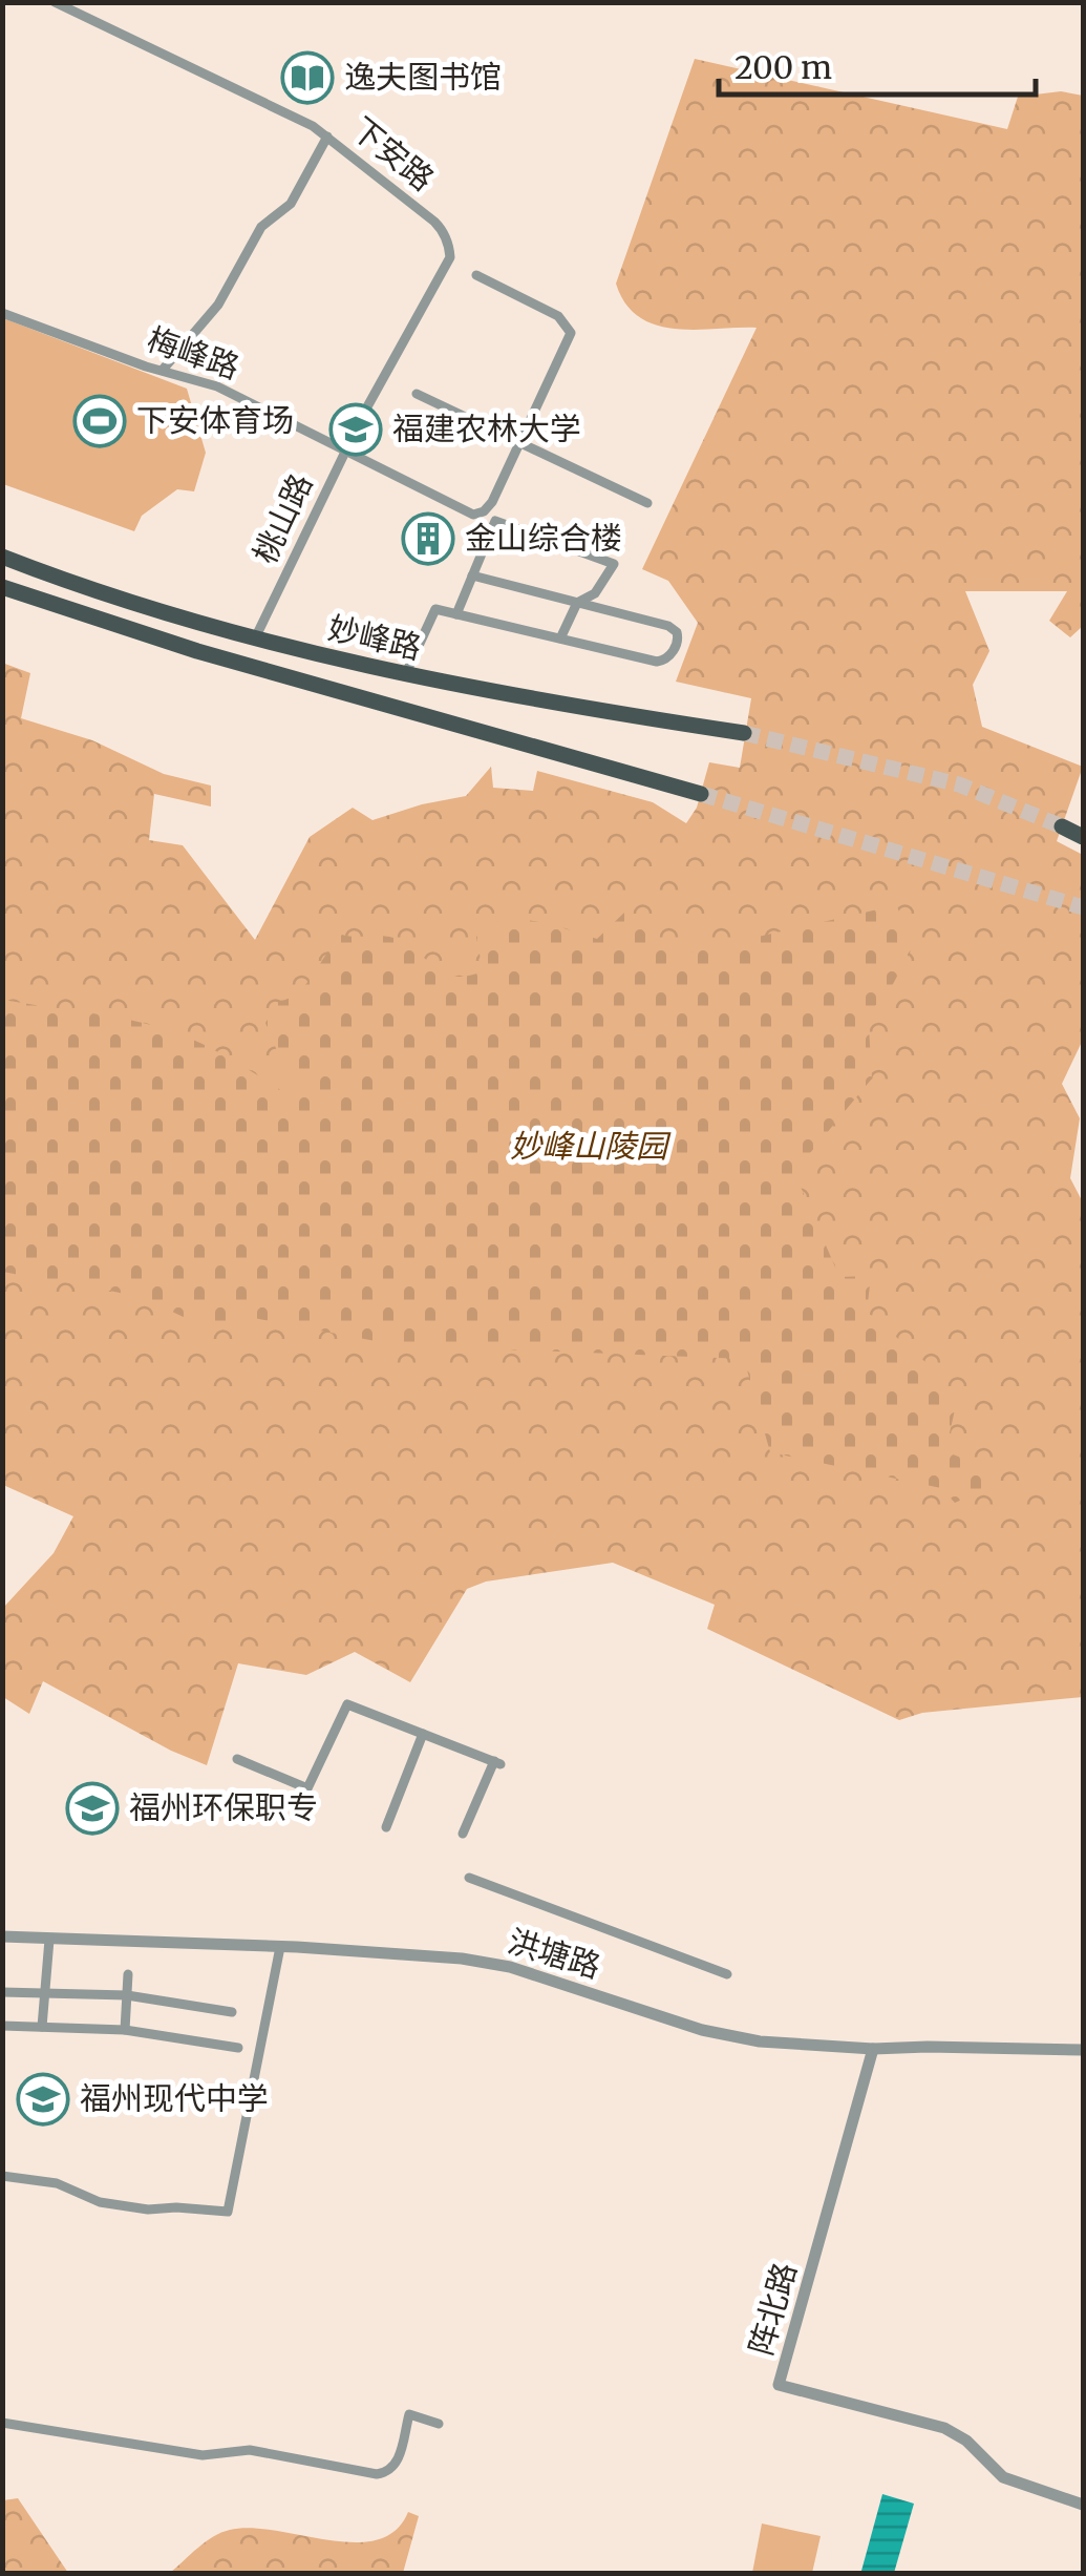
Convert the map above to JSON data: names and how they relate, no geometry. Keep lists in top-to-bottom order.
{
  "streets": {
    "main road": ["妙峰路"],
    "street": [
      "下安路",
      "梅峰路",
      "桃山路",
      "洪塘路",
      "阵北路"
    ]
  },
  "crossings": [
    ["下安路", "桃山路"],
    ["梅峰路", "桃山路"],
    ["桃山路", "妙峰路"],
    ["洪塘路", "阵北路"]
  ],
  "parks": ["妙峰山陵园"],
  "places": {
    "library": ["逸夫图书馆"],
    "sports": ["下安体育场"],
    "school or university": ["福建农林大学", "福州环保职专", "福州现代中学"],
    "building": ["金山综合楼"]
  },
  "scale_bar": "200 m"
}
